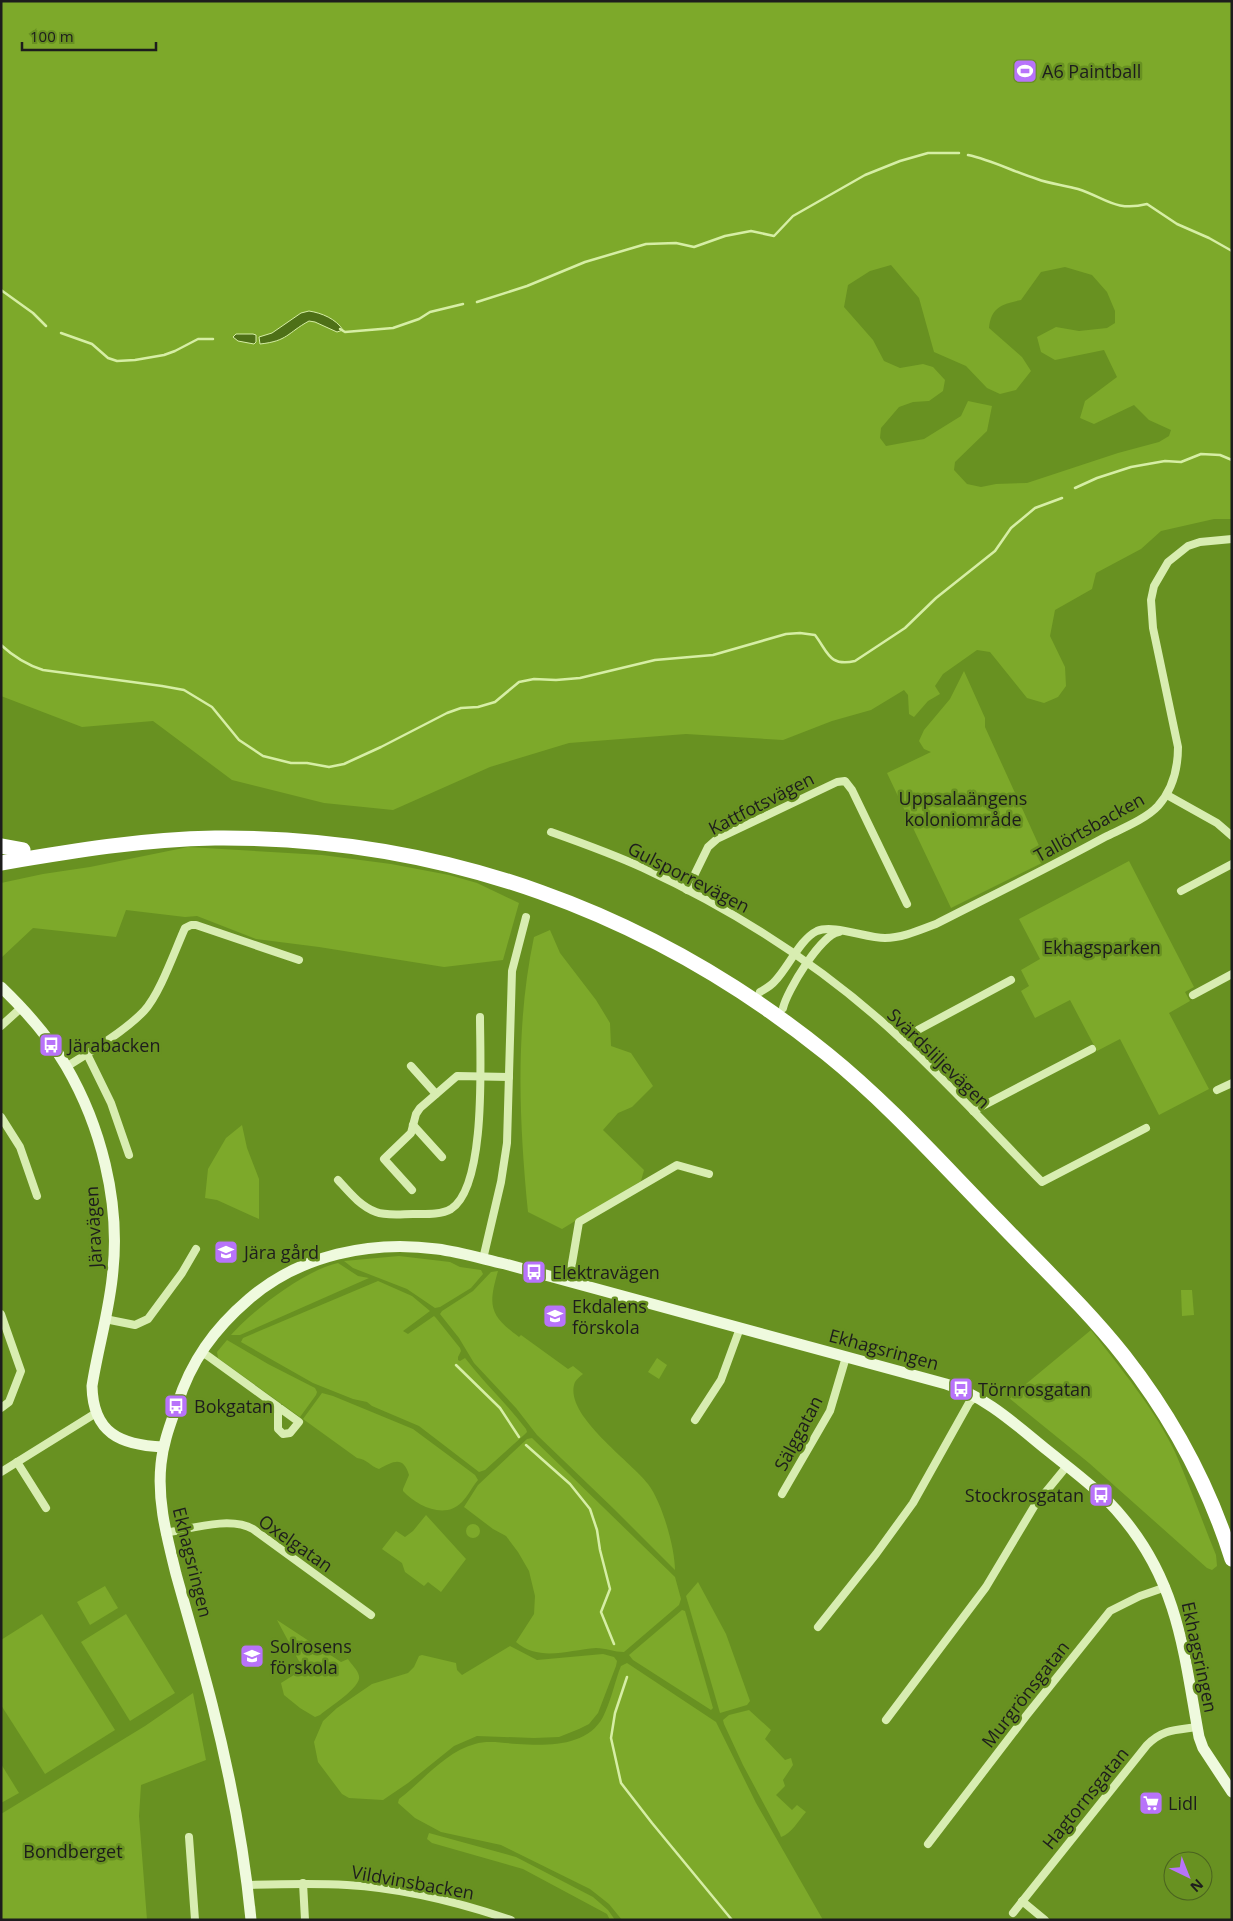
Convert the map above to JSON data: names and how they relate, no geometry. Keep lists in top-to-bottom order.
{
  "streets": {
    "street": [
      "Kattfotsvägen",
      "Tallörtsbacken",
      "Gulsporrevägen",
      "Svärdsliljevägen",
      "Järavägen",
      "Ekhagsringen",
      "Sälggatan",
      "Oxelgatan",
      "Murgrönsgatan",
      "Hagtornsgatan",
      "Vildvinsbacken"
    ]
  },
  "crossings": [
    ["Kattfotsvägen", "Gulsporrevägen"],
    ["Tallörtsbacken", "Gulsporrevägen"],
    ["Gulsporrevägen", "Svärdsliljevägen"],
    ["Järavägen", "Ekhagsringen"],
    ["Ekhagsringen", "Sälggatan"],
    ["Ekhagsringen", "Oxelgatan"],
    ["Ekhagsringen", "Murgrönsgatan"],
    ["Ekhagsringen", "Hagtornsgatan"],
    ["Ekhagsringen", "Vildvinsbacken"]
  ],
  "parks": ["Uppsalaängens koloniområde", "Ekhagsparken", "Bondberget"],
  "places": {
    "sports": ["A6 Paintball"],
    "bus stop": [
      "Järabacken",
      "Elektravägen",
      "Törnrosgatan",
      "Bokgatan",
      "Stockrosgatan"
    ],
    "school or university": ["Jära gård", "Ekdalens förskola", "Solrosens förskola"],
    "supermarket": ["Lidl"]
  },
  "scale_bar": "100 m",
  "north": "bottom right"
}
